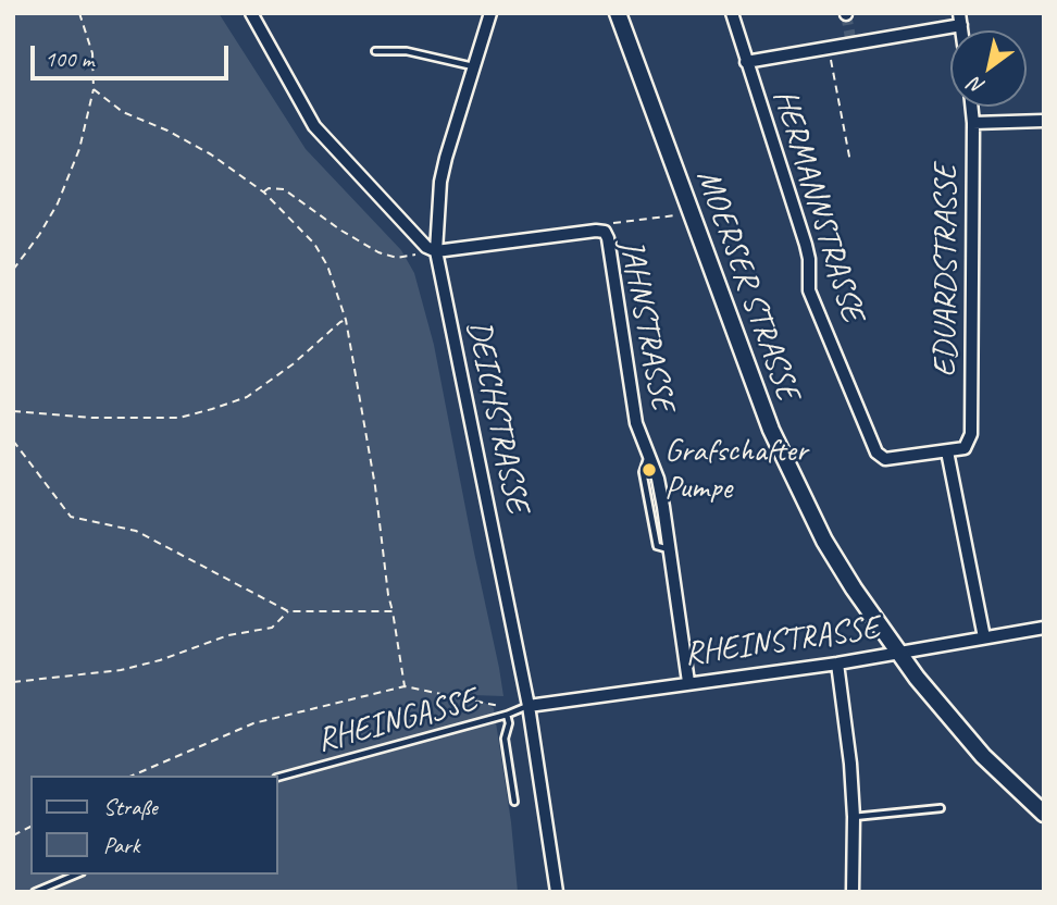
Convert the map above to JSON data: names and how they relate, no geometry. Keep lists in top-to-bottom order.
{
  "streets": {
    "main road": ["MOERSER STRASSE"],
    "street": [
      "HERMANNSTRASSE",
      "EDUARDSTRASSE",
      "JAHNSTRASSE",
      "DEICHSTRASSE",
      "RHEINSTRASSE"
    ],
    "lane": ["RHEINGASSE"]
  },
  "crossings": [
    ["HERMANNSTRASSE", "EDUARDSTRASSE"],
    ["MOERSER STRASSE", "RHEINSTRASSE"],
    ["JAHNSTRASSE", "DEICHSTRASSE"],
    ["JAHNSTRASSE", "RHEINSTRASSE"],
    ["DEICHSTRASSE", "RHEINSTRASSE"],
    ["DEICHSTRASSE", "RHEINGASSE"],
    ["RHEINSTRASSE", "RHEINGASSE"]
  ],
  "places": ["Grafschafter Pumpe"],
  "legend": ["Straße", "Park"],
  "scale_bar": "100 m",
  "north": "bottom left"
}
